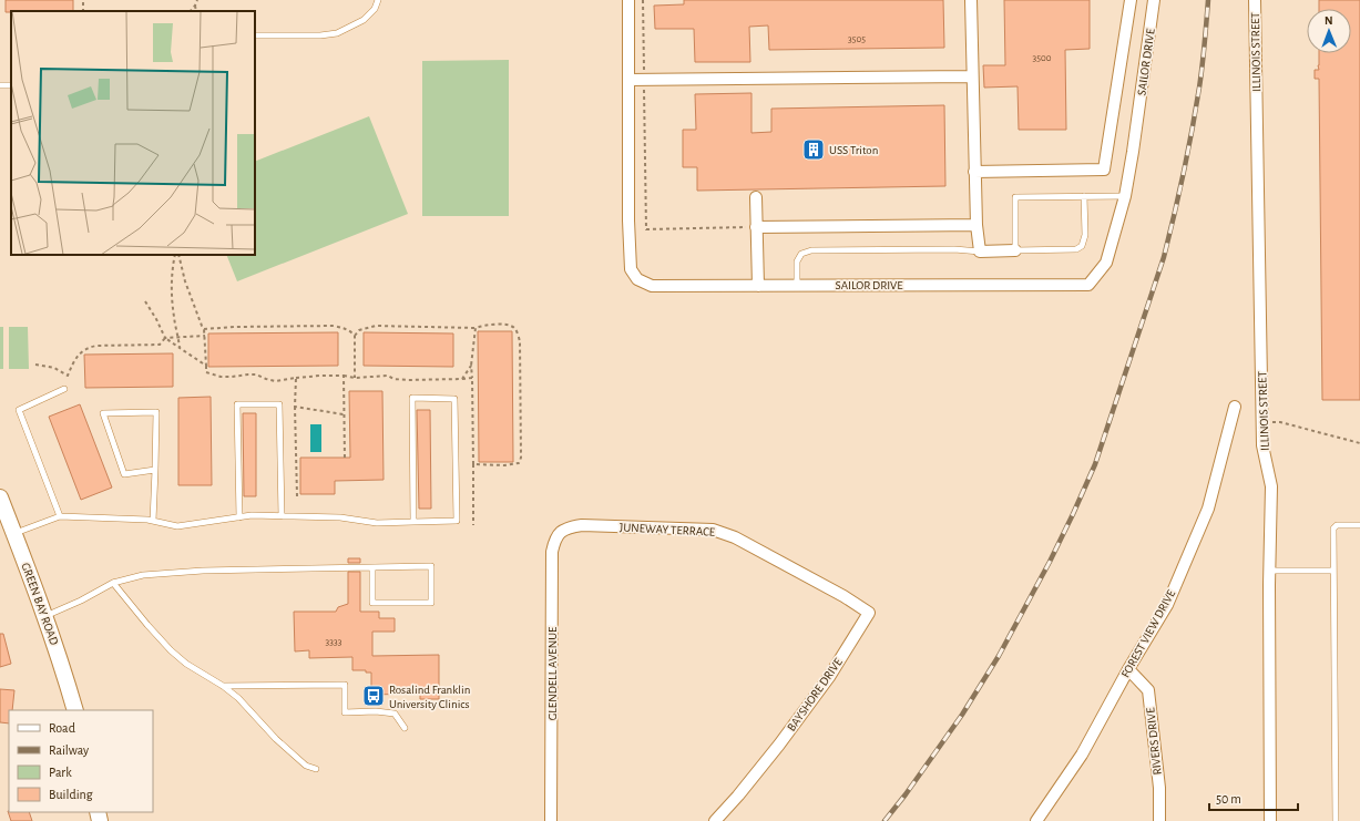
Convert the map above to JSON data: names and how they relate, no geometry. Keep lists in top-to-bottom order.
{
  "streets": {
    "main road": ["GREEN BAY ROAD"],
    "street": [
      "ILLINOIS STREET",
      "SAILOR DRIVE",
      "JUNEWAY TERRACE",
      "FOREST VIEW DRIVE",
      "GLENDELL AVENUE",
      "BAYSHORE DRIVE",
      "RIVERS DRIVE"
    ]
  },
  "crossings": [
    ["JUNEWAY TERRACE", "GLENDELL AVENUE"],
    ["JUNEWAY TERRACE", "BAYSHORE DRIVE"],
    ["FOREST VIEW DRIVE", "RIVERS DRIVE"]
  ],
  "places": {
    "building": ["USS Triton"],
    "bus stop": ["Rosalind Franklin University Clinics"]
  },
  "house_numbers": ["3505", "3500", "3333"],
  "legend": [
    "Road",
    "Railway",
    "Park",
    "Building"
  ],
  "scale_bar": "50 m",
  "north": "top"
}
